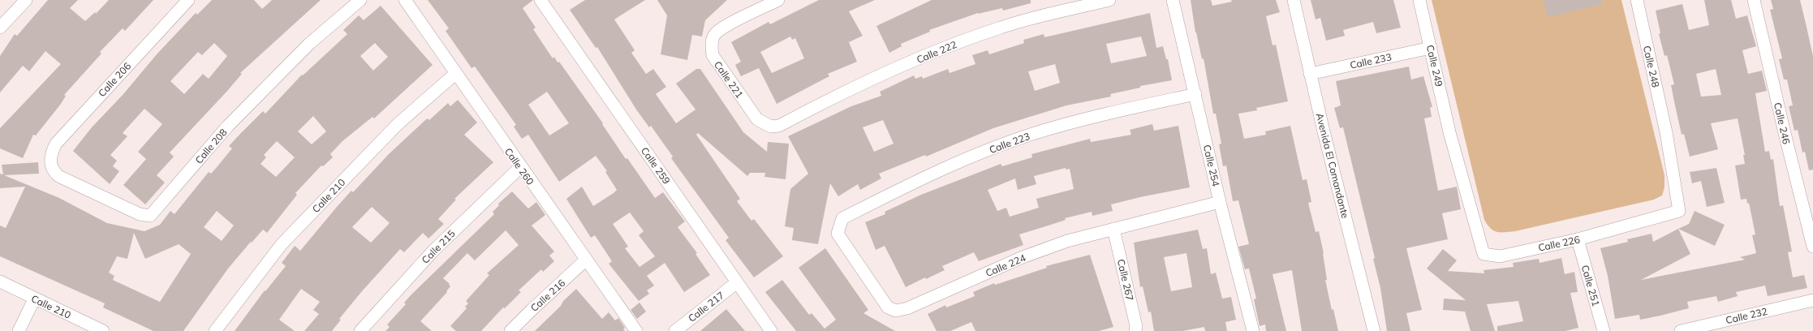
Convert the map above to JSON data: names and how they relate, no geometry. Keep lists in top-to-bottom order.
{
  "streets": {
    "street": [
      "Calle 222",
      "Calle 233",
      "Calle 249",
      "Calle 248",
      "Calle 206",
      "Calle 221",
      "Calle 246",
      "Calle 223",
      "Calle 208",
      "Calle 259",
      "Calle 254",
      "Avenida El Comandante",
      "Calle 260",
      "Calle 210",
      "Calle 226",
      "Calle 215",
      "Calle 224",
      "Calle 267",
      "Calle 251",
      "Calle 216",
      "Calle 217",
      "Calle 232"
    ]
  },
  "crossings": [
    ["Calle 222", "Calle 221"],
    ["Calle 233", "Calle 249"],
    ["Calle 233", "Avenida El Comandante"],
    ["Calle 249", "Calle 226"],
    ["Calle 248", "Calle 226"],
    ["Calle 206", "Calle 208"],
    ["Calle 223", "Calle 254"],
    ["Calle 223", "Calle 224"],
    ["Calle 259", "Calle 217"],
    ["Calle 254", "Calle 224"],
    ["Calle 260", "Calle 210"],
    ["Calle 260", "Calle 215"],
    ["Calle 260", "Calle 216"],
    ["Calle 226", "Calle 251"],
    ["Calle 224", "Calle 267"]
  ]
}
